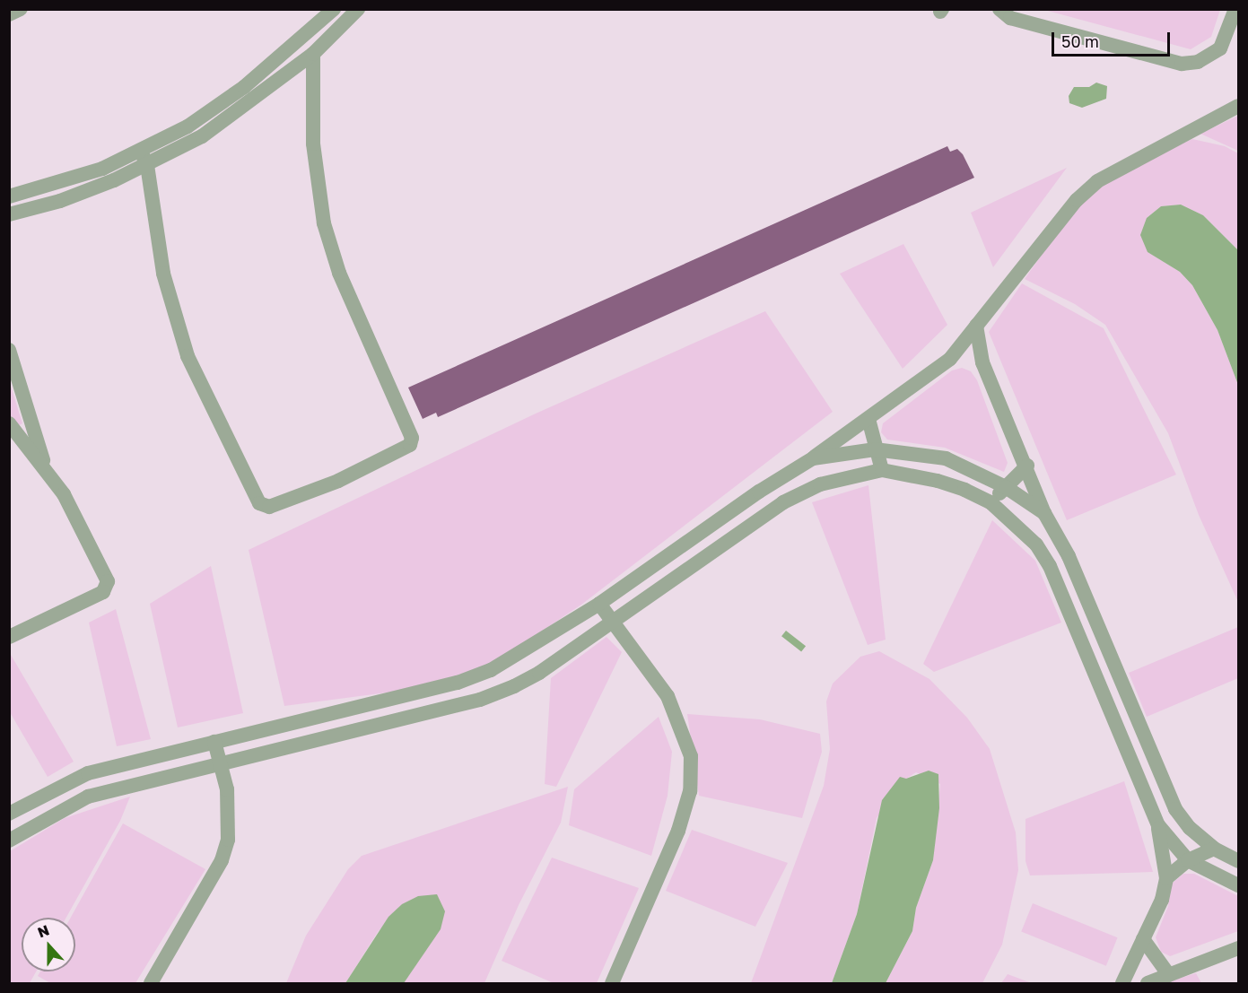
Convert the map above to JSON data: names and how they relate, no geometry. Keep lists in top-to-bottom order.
{
  "scale_bar": "50 m",
  "north": "top"
}
